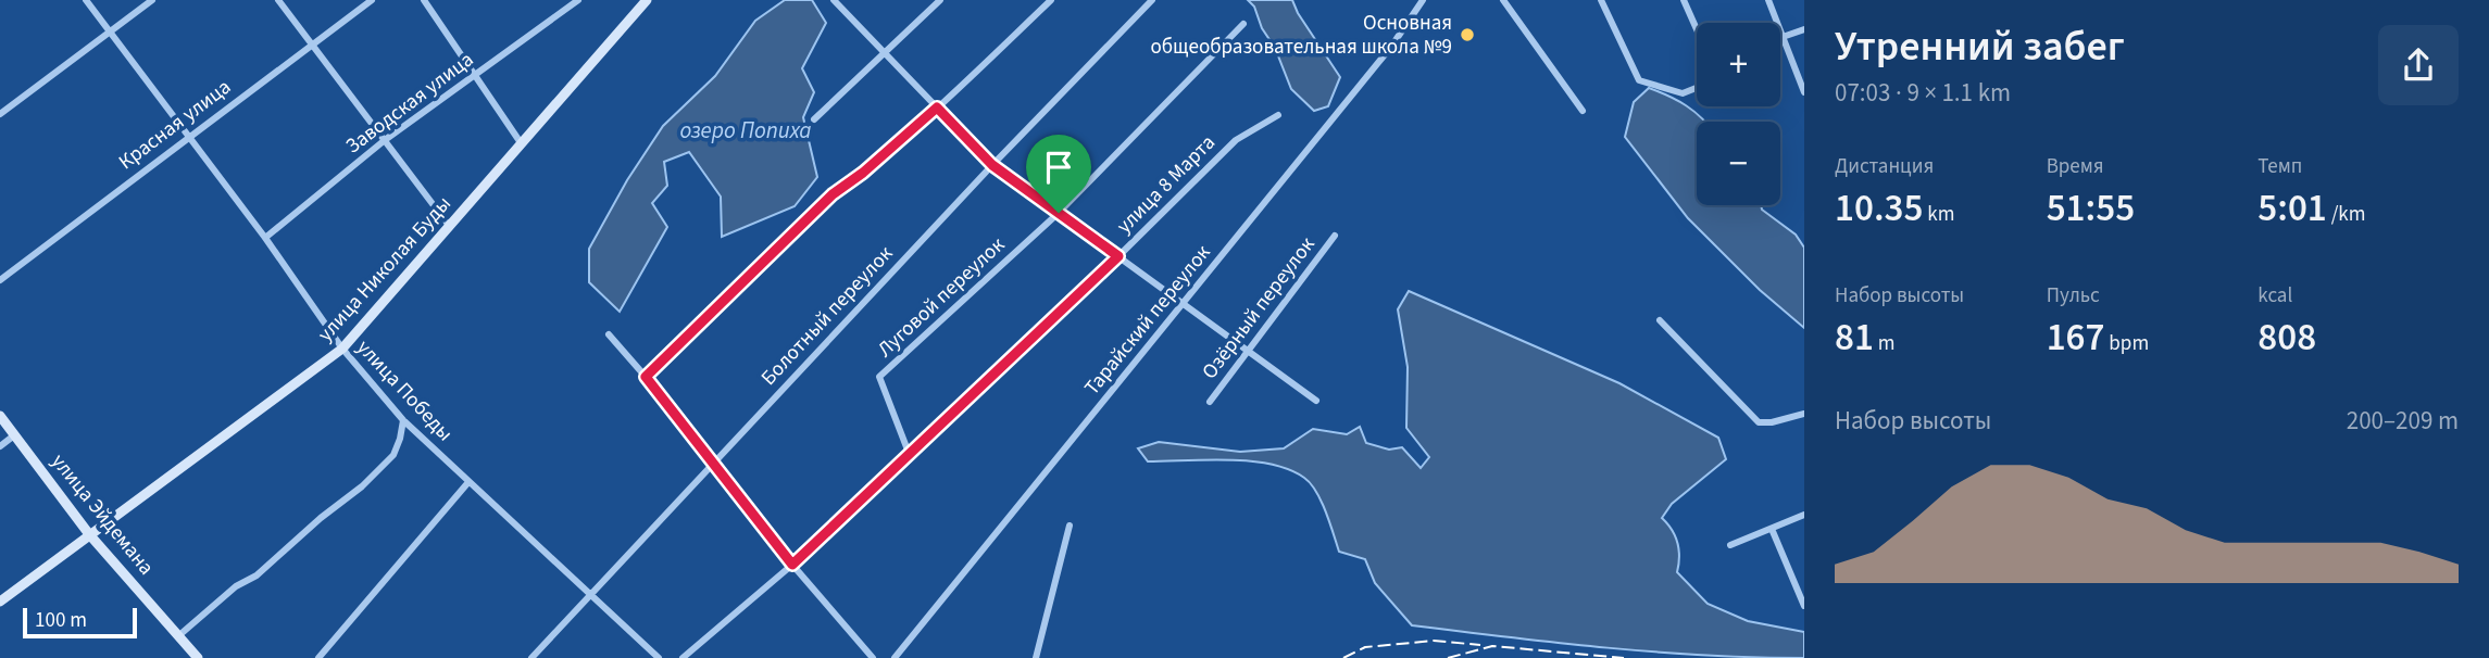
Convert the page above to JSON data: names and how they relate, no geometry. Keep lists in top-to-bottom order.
{
  "streets": {
    "street": [
      "Заводская улица",
      "Красная улица",
      "улица 8 Марта",
      "улица Николая Буды",
      "Луговой переулок",
      "Озёрный переулок",
      "Болотный переулок",
      "Тарайский переулок",
      "улица Победы",
      "улица Эйдемана"
    ]
  },
  "crossings": [
    ["Заводская улица", "улица Победы"],
    ["Красная улица", "улица Победы"],
    ["улица 8 Марта", "Луговой переулок"],
    ["улица Николая Буды", "улица Победы"],
    ["улица Николая Буды", "улица Эйдемана"],
    ["Болотный переулок", "улица Победы"]
  ],
  "water": ["озеро Попиха"],
  "places": ["Основная общеобразовательная школа №9"],
  "scale_bar": "100 m",
  "page": {
    "heading": ["Утренний забег", "07:03 · 9 × 1.1 km"],
    "map_buttons": ["+", "−"],
    "stats": [
      ["Дистанция", "10.35 km"],
      ["Время", "51:55"],
      ["Темп", "5:01 /km"],
      ["Набор высоты", "81 m"],
      ["Пульс", "167 bpm"],
      ["kcal", "808"]
    ],
    "chart": ["Набор высоты", "200–209 m"],
    "scale": "100 m"
  }
}
